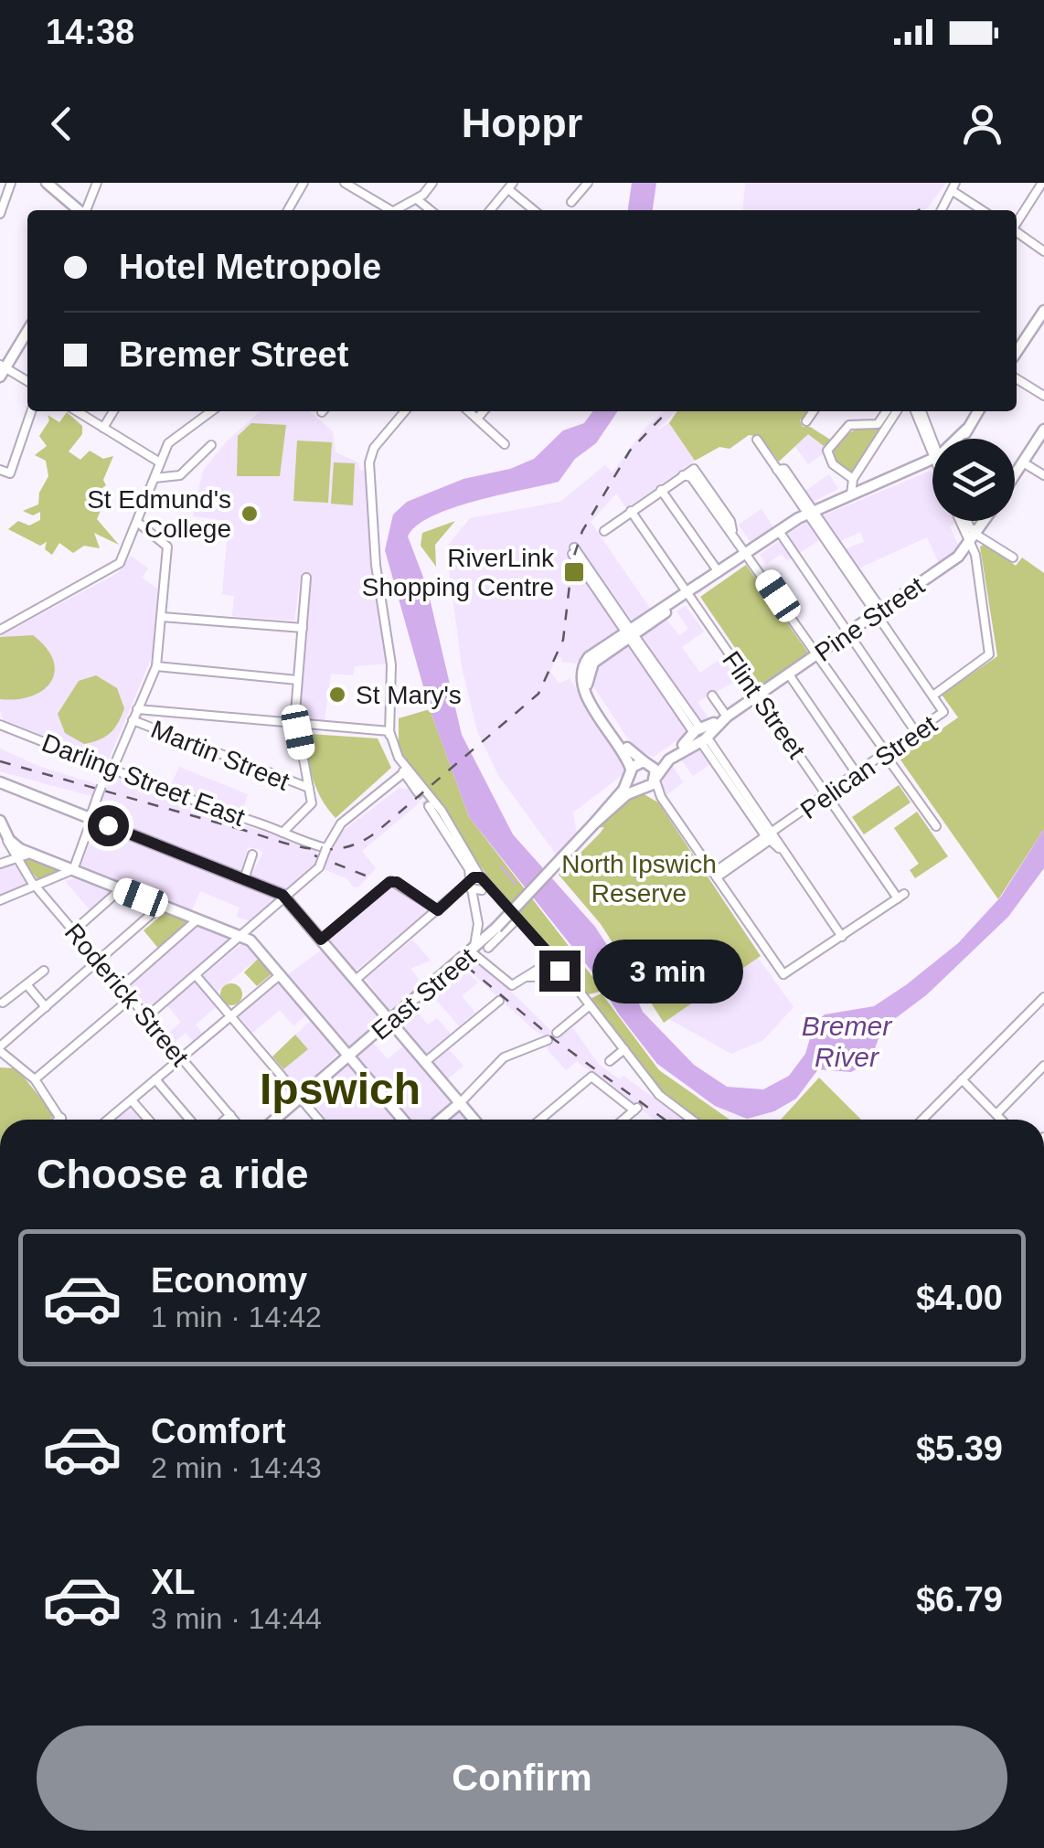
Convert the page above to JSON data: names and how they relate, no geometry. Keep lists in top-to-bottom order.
{
  "streets": {
    "main road": ["Pine Street", "East Street"],
    "street": [
      "Flint Street",
      "Martin Street",
      "Pelican Street",
      "Darling Street East",
      "Roderick Street"
    ]
  },
  "crossings": [
    ["Pine Street", "Flint Street"],
    ["Flint Street", "Pelican Street"]
  ],
  "districts": ["Ipswich"],
  "water": ["Bremer River"],
  "parks": ["North Ipswich Reserve"],
  "places": {
    "other": ["St Edmund's College", "St Mary's"],
    "transit": ["RiverLink Shopping Centre"]
  },
  "page": {
    "status": "14:38",
    "header": "Hoppr",
    "banner": ["Hotel Metropole", "Bremer Street"],
    "bubble": "3 min",
    "heading": "Choose a ride",
    "list": [
      {
        "name": "Economy",
        "note": "1 min · 14:42",
        "value": "$4.00"
      },
      {
        "name": "Comfort",
        "note": "2 min · 14:43",
        "value": "$5.39"
      },
      {
        "name": "XL",
        "note": "3 min · 14:44",
        "value": "$6.79"
      }
    ],
    "buttons": "Confirm"
  }
}
